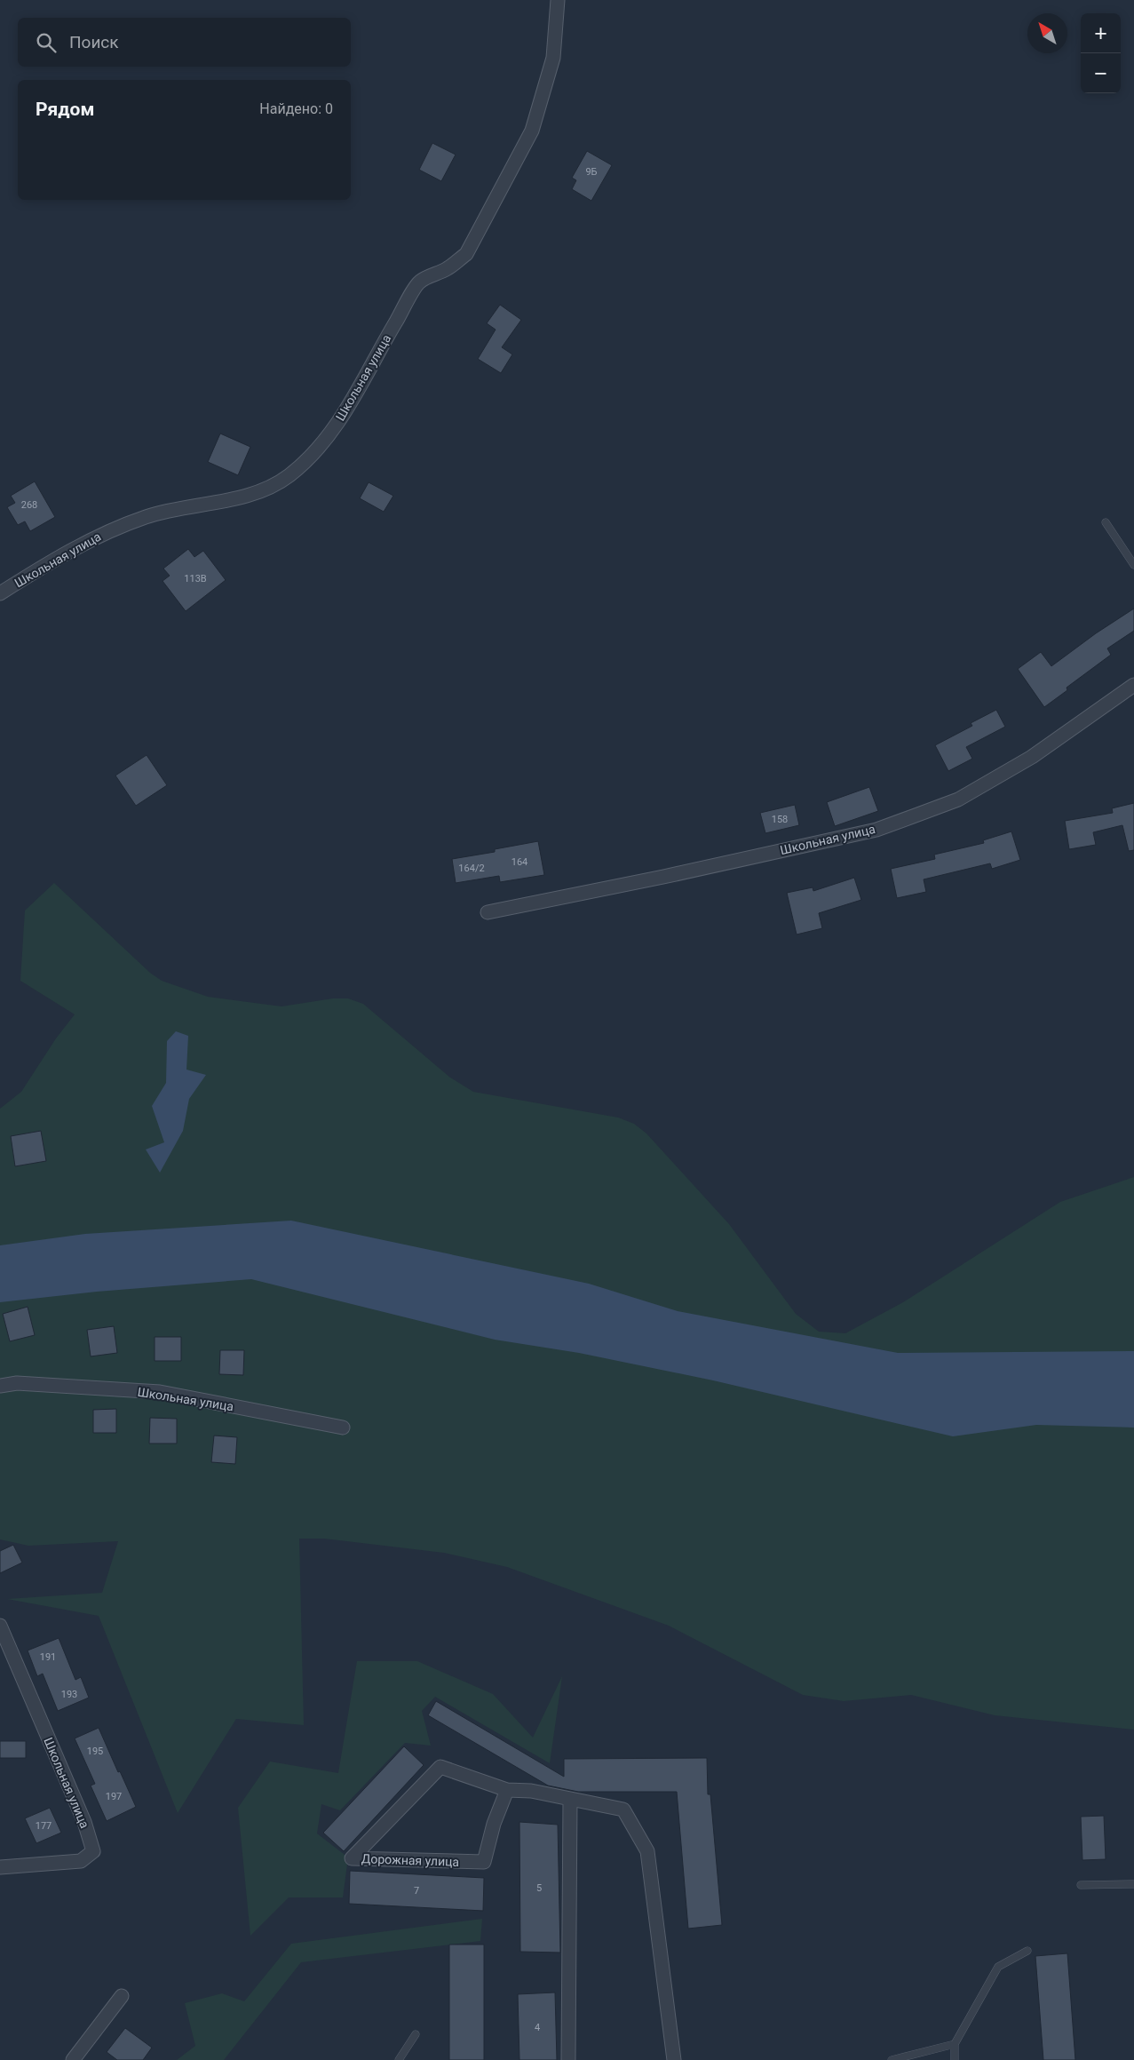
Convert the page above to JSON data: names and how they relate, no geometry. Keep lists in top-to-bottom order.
{
  "streets": {
    "street": ["Школьная улица", "Дорожная улица"]
  },
  "house_numbers": [
    "9Б",
    "268",
    "113В",
    "158",
    "164",
    "164/2",
    "191",
    "193",
    "195",
    "197",
    "177",
    "5",
    "7",
    "4"
  ],
  "north": "top left",
  "page": {
    "map_buttons": ["+", "−"],
    "search": "Поиск",
    "heading": ["Рядом", "Найдено: 0"]
  }
}
